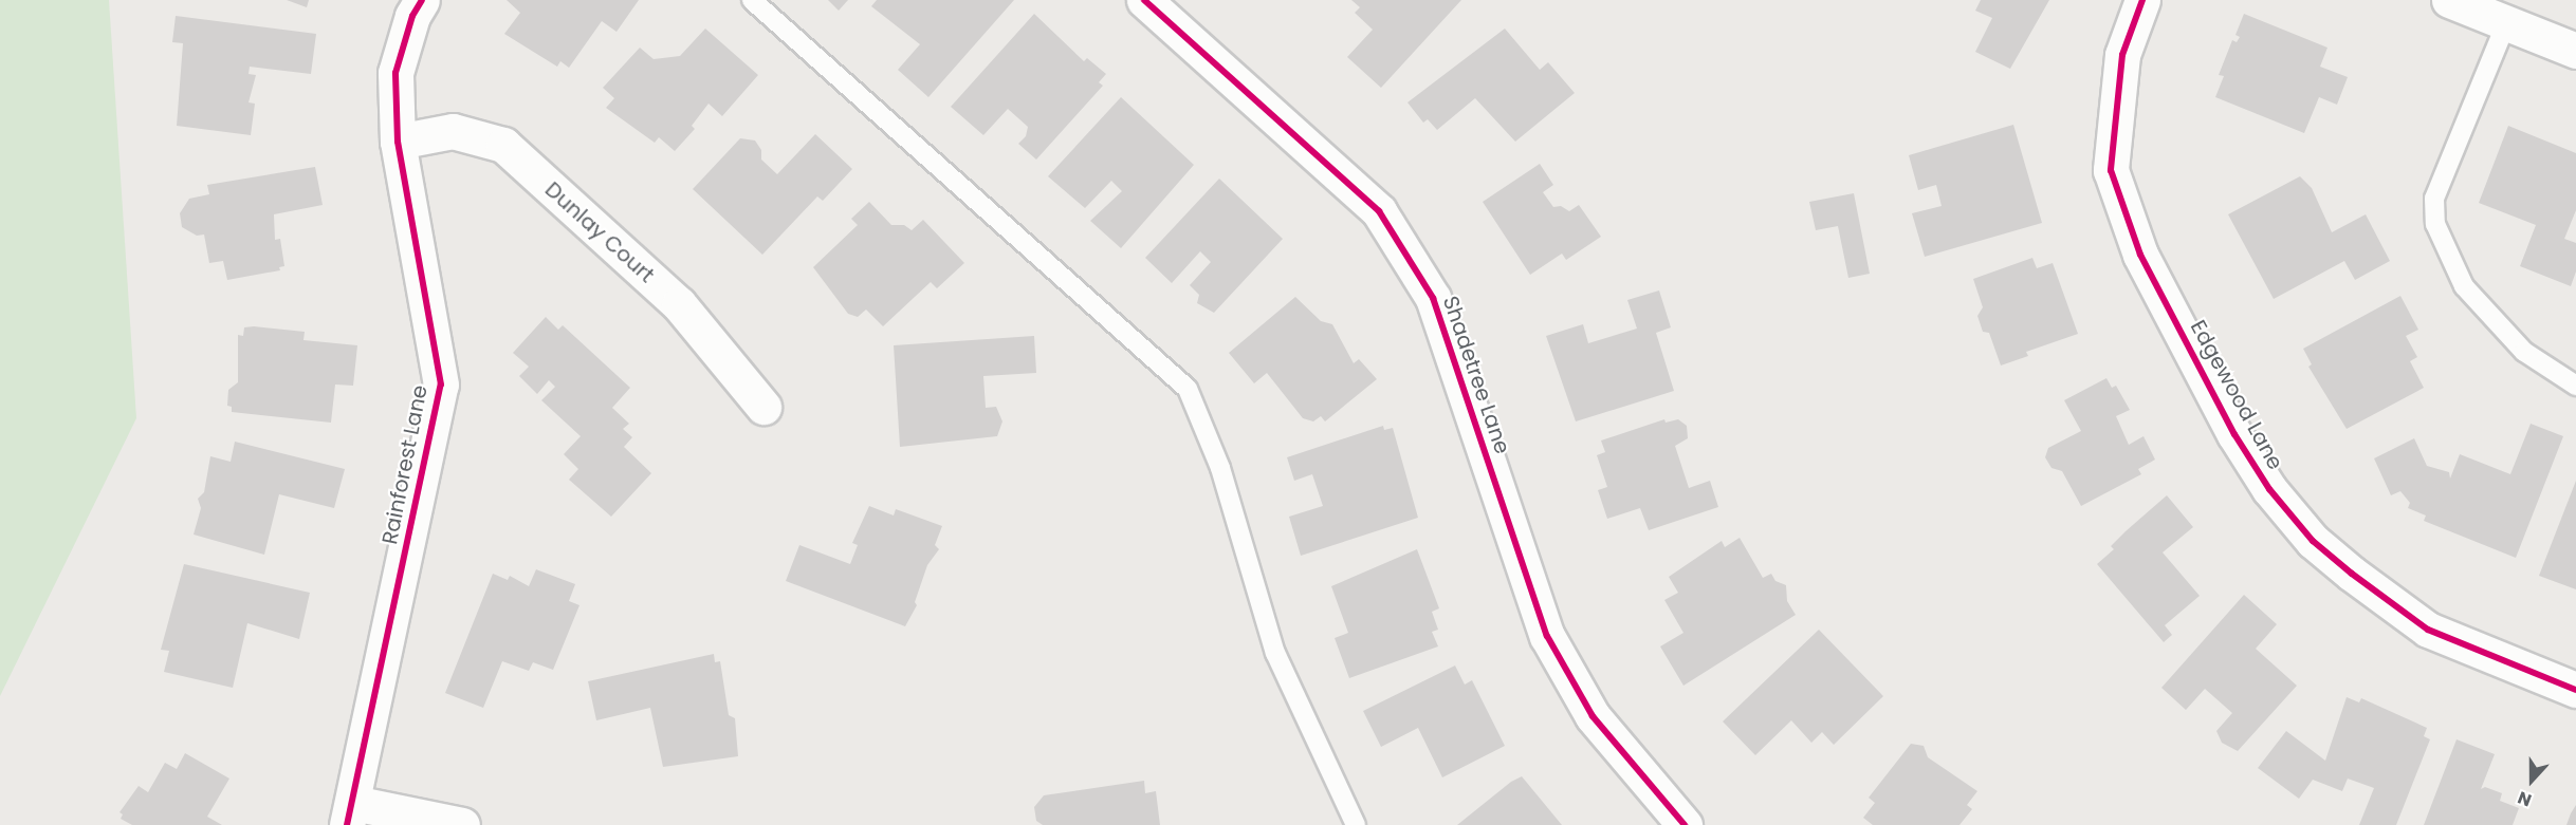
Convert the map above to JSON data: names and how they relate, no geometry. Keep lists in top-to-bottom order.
{
  "streets": {
    "street": [
      "Dunlay Court",
      "Shadetree Lane",
      "Edgewood Lane",
      "Rainforest Lane"
    ]
  },
  "crossings": [
    ["Dunlay Court", "Rainforest Lane"]
  ],
  "north": "bottom"
}
